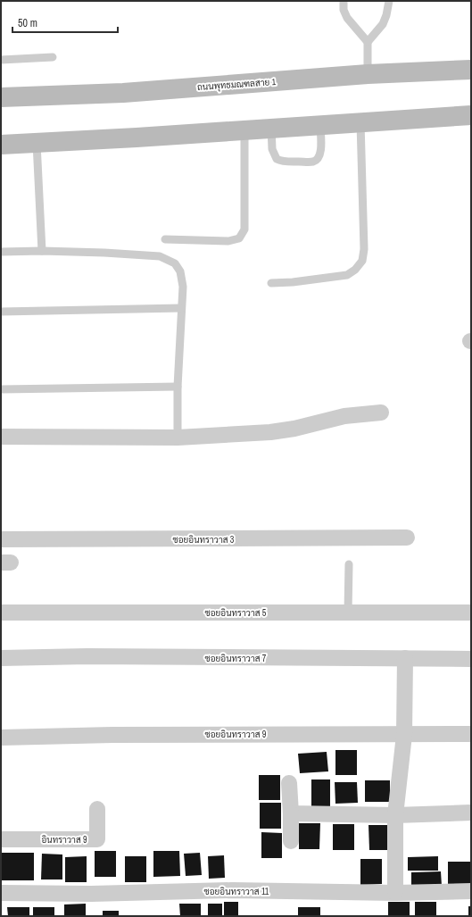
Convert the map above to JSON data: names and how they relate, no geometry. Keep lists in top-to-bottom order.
{
  "streets": {
    "main road": ["ถนนพุทธมณฑลสาย 1"],
    "street": [
      "ซอยอินทราวาส 3",
      "ซอยอินทราวาส 5",
      "ซอยอินทราวาส 7",
      "ซอยอินทราวาส 9",
      "อินทราวาส 9",
      "ซอยอินทราวาส 11"
    ]
  },
  "scale_bar": "50 m"
}
